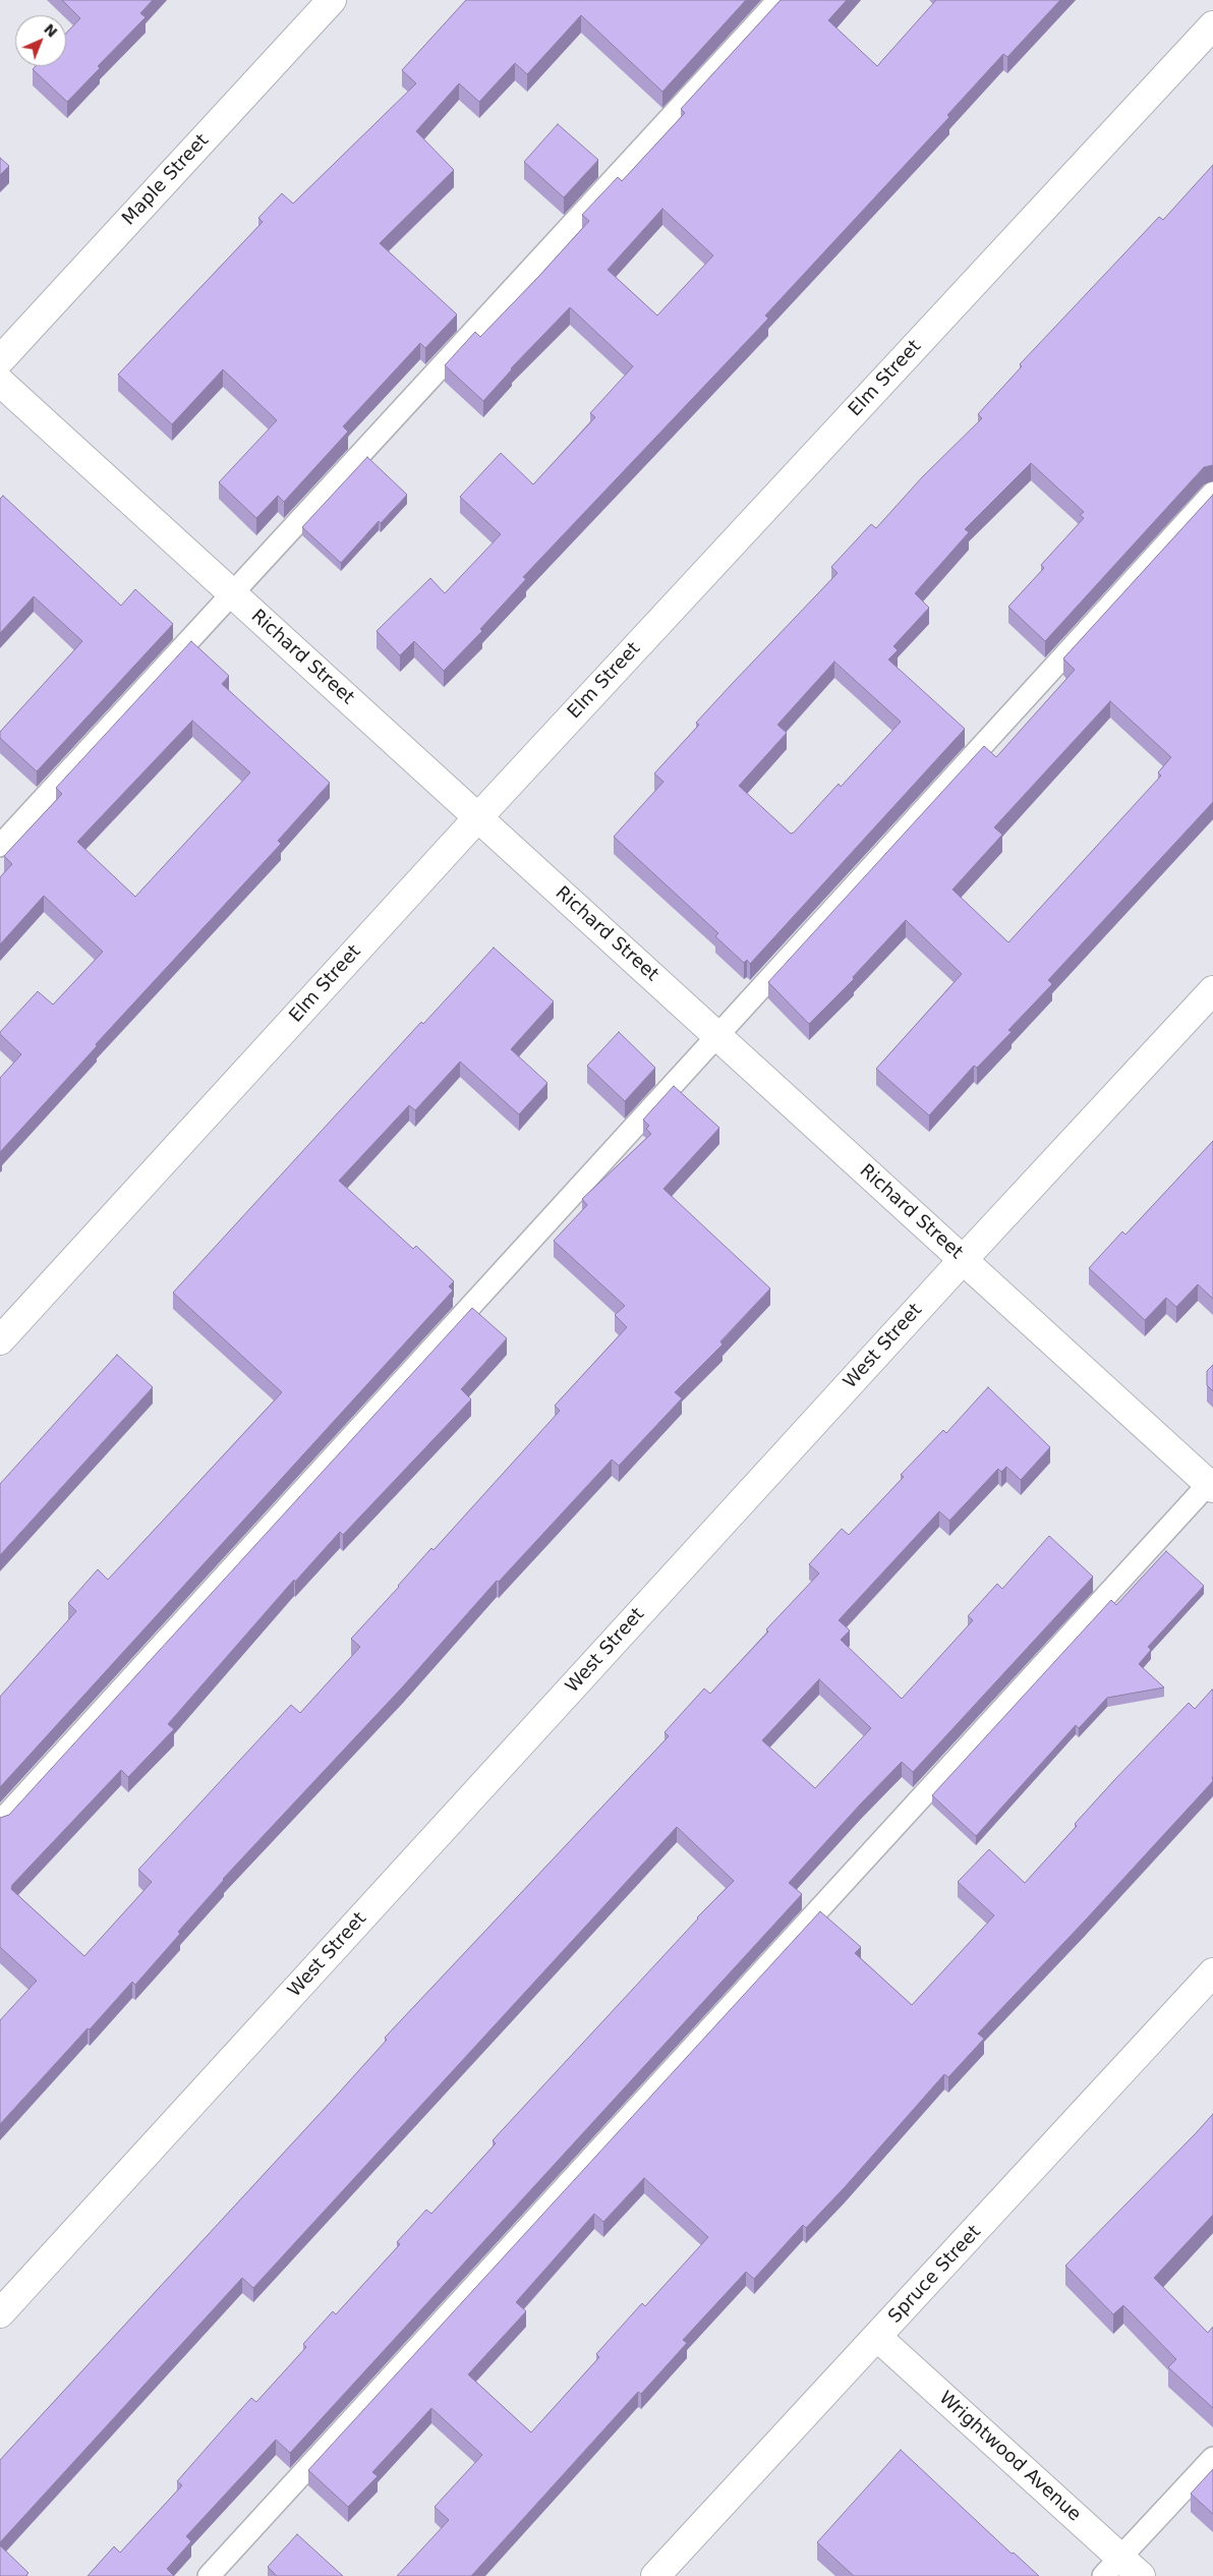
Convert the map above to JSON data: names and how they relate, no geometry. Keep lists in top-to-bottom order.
{
  "streets": {
    "street": [
      "Maple Street",
      "Elm Street",
      "Richard Street",
      "West Street",
      "Spruce Street",
      "Wrightwood Avenue"
    ]
  },
  "crossings": [
    ["Elm Street", "Richard Street"],
    ["Richard Street", "West Street"],
    ["Spruce Street", "Wrightwood Avenue"]
  ],
  "north": "top right"
}
